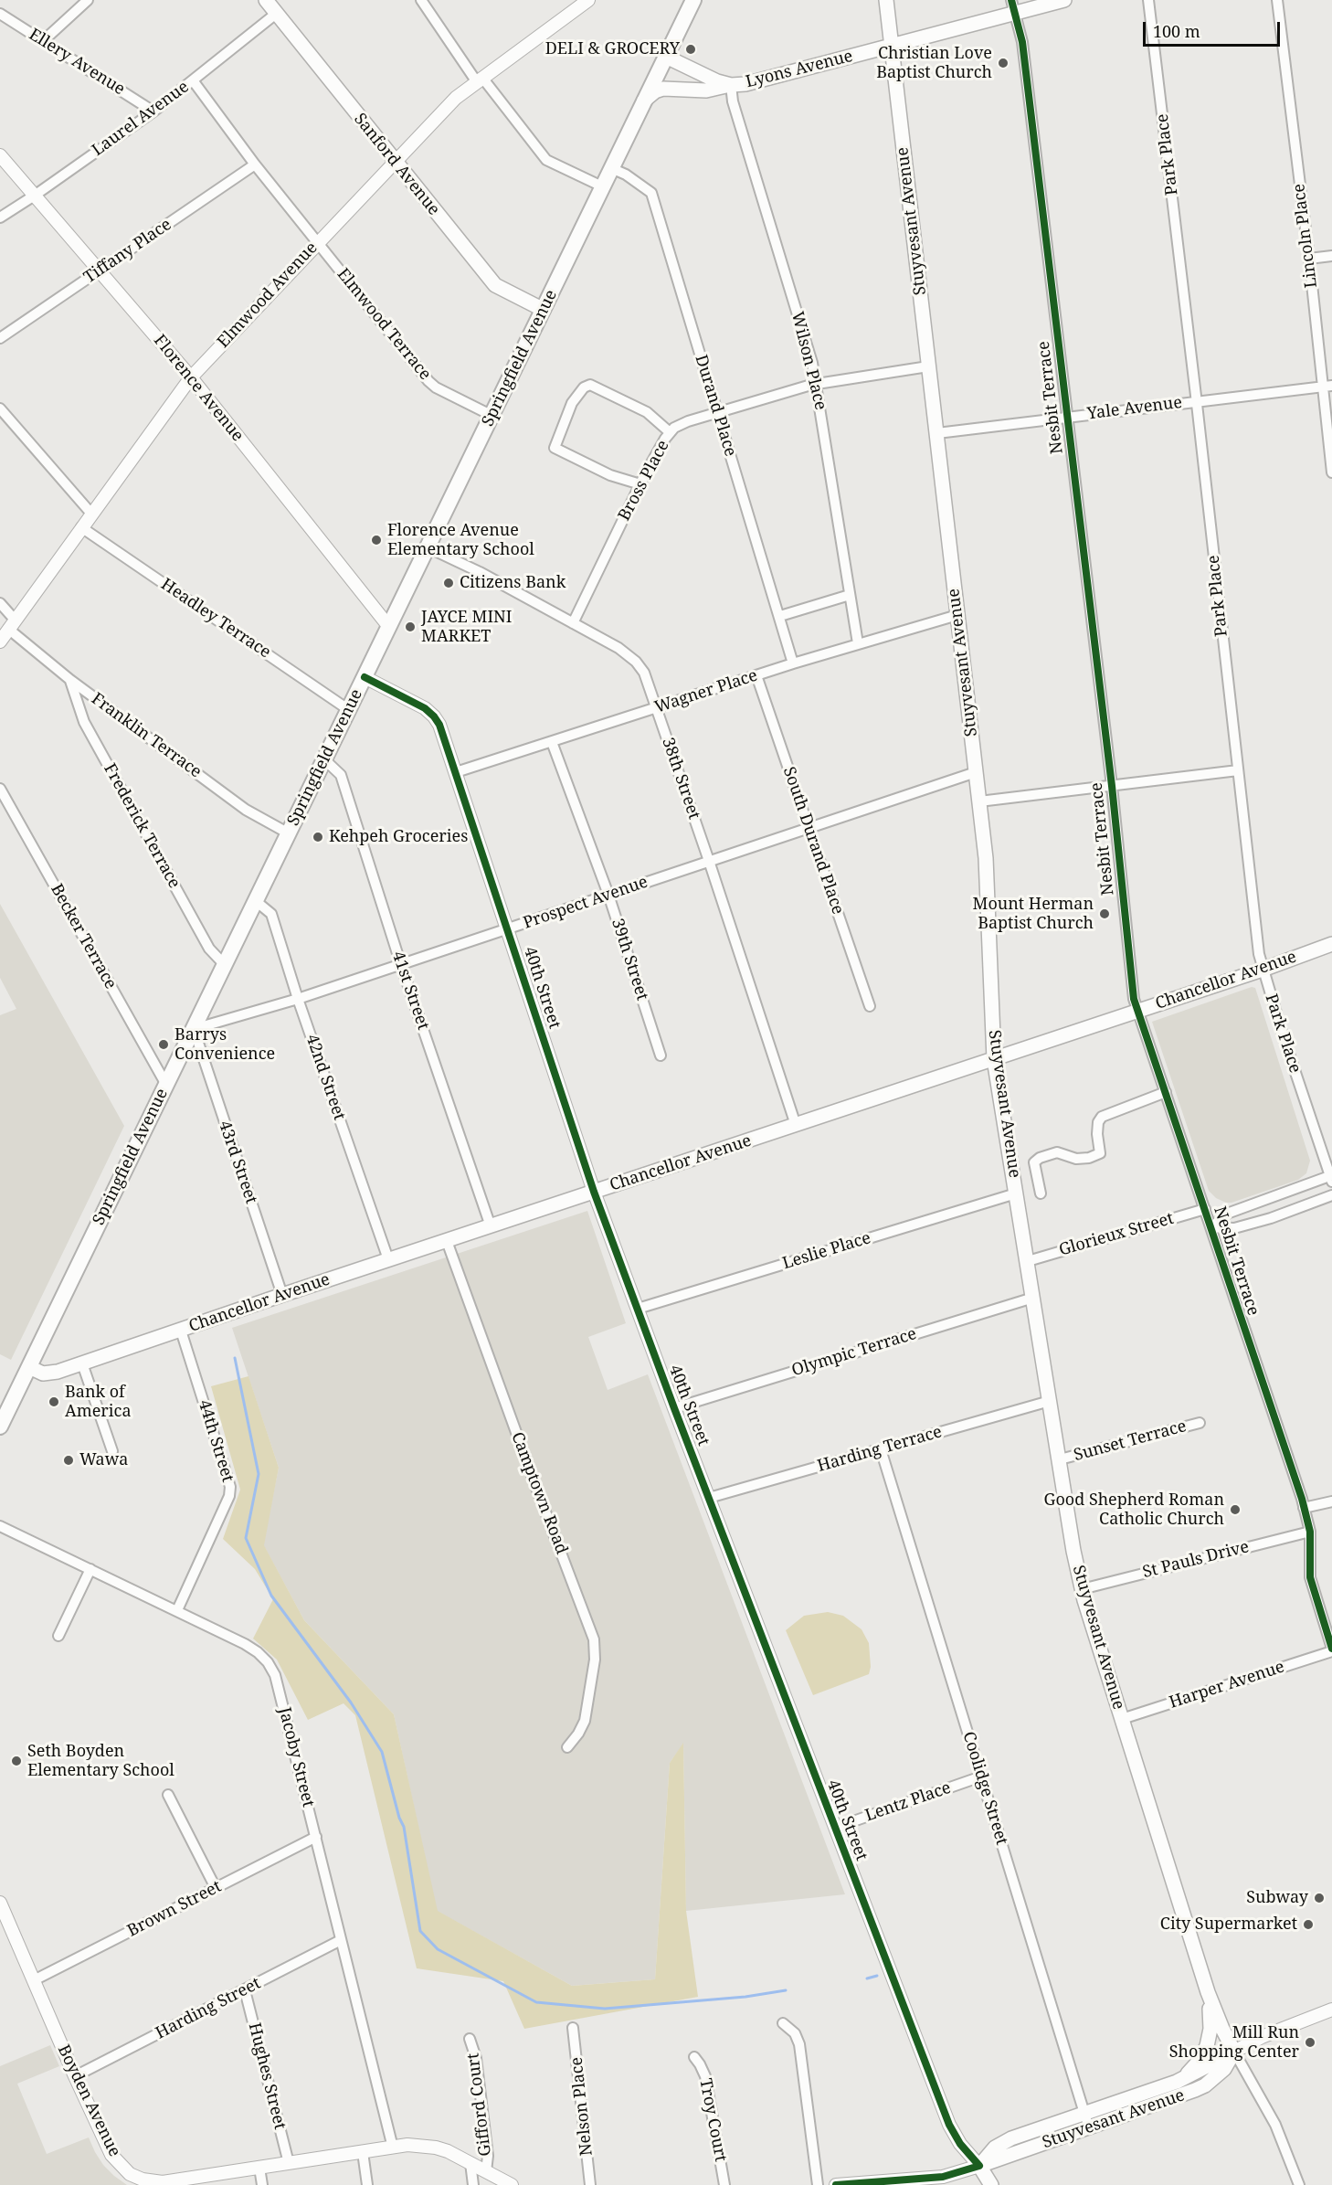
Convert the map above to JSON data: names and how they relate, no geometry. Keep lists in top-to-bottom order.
{
  "streets": {
    "main road": [
      "Lyons Avenue",
      "Sanford Avenue",
      "Stuyvesant Avenue",
      "Springfield Avenue",
      "Chancellor Avenue"
    ],
    "street": [
      "Ellery Avenue",
      "Laurel Avenue",
      "Park Place",
      "Lincoln Place",
      "Tiffany Place",
      "Elmwood Avenue",
      "Elmwood Terrace",
      "Wilson Place",
      "Florence Avenue",
      "Nesbit Terrace",
      "Durand Place",
      "Yale Avenue",
      "Bross Place",
      "Headley Terrace",
      "Wagner Place",
      "Franklin Terrace",
      "38th Street",
      "Frederick Terrace",
      "South Durand Place",
      "Prospect Avenue",
      "Becker Terrace",
      "39th Street",
      "40th Street",
      "41st Street",
      "42nd Street",
      "43rd Street",
      "Glorieux Street",
      "Leslie Place",
      "Olympic Terrace",
      "44th Street",
      "Sunset Terrace",
      "Harding Terrace",
      "Camptown Road",
      "St Pauls Drive",
      "Harper Avenue",
      "Jacoby Street",
      "Coolidge Street",
      "Lentz Place",
      "Brown Street",
      "Harding Street",
      "Hughes Street",
      "Boyden Avenue",
      "Gifford Court",
      "Nelson Place",
      "Troy Court"
    ]
  },
  "crossings": [
    ["Ellery Avenue", "Laurel Avenue"],
    ["Lyons Avenue", "Stuyvesant Avenue"],
    ["Lyons Avenue", "Springfield Avenue"],
    ["Lyons Avenue", "Wilson Place"],
    ["Lyons Avenue", "Nesbit Terrace"],
    ["Laurel Avenue", "Sanford Avenue"],
    ["Laurel Avenue", "Elmwood Terrace"],
    ["Laurel Avenue", "Florence Avenue"],
    ["Park Place", "Yale Avenue"],
    ["Park Place", "Chancellor Avenue"],
    ["Sanford Avenue", "Elmwood Avenue"],
    ["Sanford Avenue", "Springfield Avenue"],
    ["Stuyvesant Avenue", "Yale Avenue"],
    ["Stuyvesant Avenue", "Bross Place"],
    ["Stuyvesant Avenue", "Wagner Place"],
    ["Stuyvesant Avenue", "Prospect Avenue"],
    ["Stuyvesant Avenue", "Chancellor Avenue"],
    ["Stuyvesant Avenue", "40th Street"],
    ["Stuyvesant Avenue", "Glorieux Street"],
    ["Stuyvesant Avenue", "Leslie Place"],
    ["Stuyvesant Avenue", "Olympic Terrace"],
    ["Stuyvesant Avenue", "Sunset Terrace"],
    ["Stuyvesant Avenue", "Harding Terrace"],
    ["Stuyvesant Avenue", "St Pauls Drive"],
    ["Stuyvesant Avenue", "Harper Avenue"],
    ["Stuyvesant Avenue", "Coolidge Street"],
    ["Lincoln Place", "Yale Avenue"],
    ["Tiffany Place", "Elmwood Terrace"],
    ["Tiffany Place", "Florence Avenue"],
    ["Elmwood Avenue", "Elmwood Terrace"],
    ["Elmwood Avenue", "Florence Avenue"],
    ["Elmwood Avenue", "Headley Terrace"],
    ["Elmwood Avenue", "Franklin Terrace"],
    ["Elmwood Terrace", "Springfield Avenue"],
    ["Springfield Avenue", "Florence Avenue"],
    ["Springfield Avenue", "Durand Place"],
    ["Springfield Avenue", "Headley Terrace"],
    ["Springfield Avenue", "Franklin Terrace"],
    ["Springfield Avenue", "38th Street"],
    ["Springfield Avenue", "Frederick Terrace"],
    ["Springfield Avenue", "Prospect Avenue"],
    ["Springfield Avenue", "Becker Terrace"],
    ["Springfield Avenue", "Chancellor Avenue"],
    ["Springfield Avenue", "40th Street"],
    ["Springfield Avenue", "41st Street"],
    ["Springfield Avenue", "42nd Street"],
    ["Springfield Avenue", "43rd Street"],
    ["Wilson Place", "Bross Place"],
    ["Wilson Place", "Wagner Place"],
    ["Nesbit Terrace", "Yale Avenue"],
    ["Nesbit Terrace", "Chancellor Avenue"],
    ["Nesbit Terrace", "Glorieux Street"],
    ["Nesbit Terrace", "St Pauls Drive"],
    ["Nesbit Terrace", "Harper Avenue"],
    ["Durand Place", "Bross Place"],
    ["Durand Place", "Wagner Place"],
    ["Bross Place", "38th Street"],
    ["Wagner Place", "38th Street"],
    ["Wagner Place", "South Durand Place"],
    ["Wagner Place", "39th Street"],
    ["Wagner Place", "40th Street"],
    ["Franklin Terrace", "Frederick Terrace"],
    ["38th Street", "Prospect Avenue"],
    ["38th Street", "Chancellor Avenue"],
    ["South Durand Place", "Prospect Avenue"],
    ["Prospect Avenue", "39th Street"],
    ["Prospect Avenue", "40th Street"],
    ["Prospect Avenue", "41st Street"],
    ["Prospect Avenue", "42nd Street"],
    ["Prospect Avenue", "43rd Street"],
    ["Chancellor Avenue", "40th Street"],
    ["Chancellor Avenue", "41st Street"],
    ["Chancellor Avenue", "42nd Street"],
    ["Chancellor Avenue", "43rd Street"],
    ["Chancellor Avenue", "44th Street"],
    ["Chancellor Avenue", "Camptown Road"],
    ["40th Street", "Leslie Place"],
    ["40th Street", "Olympic Terrace"],
    ["40th Street", "Harding Terrace"],
    ["40th Street", "Lentz Place"],
    ["44th Street", "Jacoby Street"],
    ["Harding Terrace", "Coolidge Street"],
    ["Jacoby Street", "Brown Street"],
    ["Jacoby Street", "Harding Street"],
    ["Jacoby Street", "Boyden Avenue"],
    ["Coolidge Street", "Lentz Place"],
    ["Brown Street", "Boyden Avenue"],
    ["Harding Street", "Hughes Street"],
    ["Harding Street", "Boyden Avenue"],
    ["Hughes Street", "Boyden Avenue"],
    ["Boyden Avenue", "Gifford Court"]
  ],
  "places": [
    "DELI & GROCERY",
    "Christian Love Baptist Church",
    "Florence Avenue Elementary School",
    "Citizens Bank",
    "JAYCE MINI MARKET",
    "Kehpeh Groceries",
    "Mount Herman Baptist Church",
    "Barrys Convenience",
    "Bank of America",
    "Wawa",
    "Good Shepherd Roman Catholic Church",
    "Seth Boyden Elementary School",
    "Subway",
    "City Supermarket",
    "Mill Run Shopping Center"
  ],
  "scale_bar": "100 m"
}
